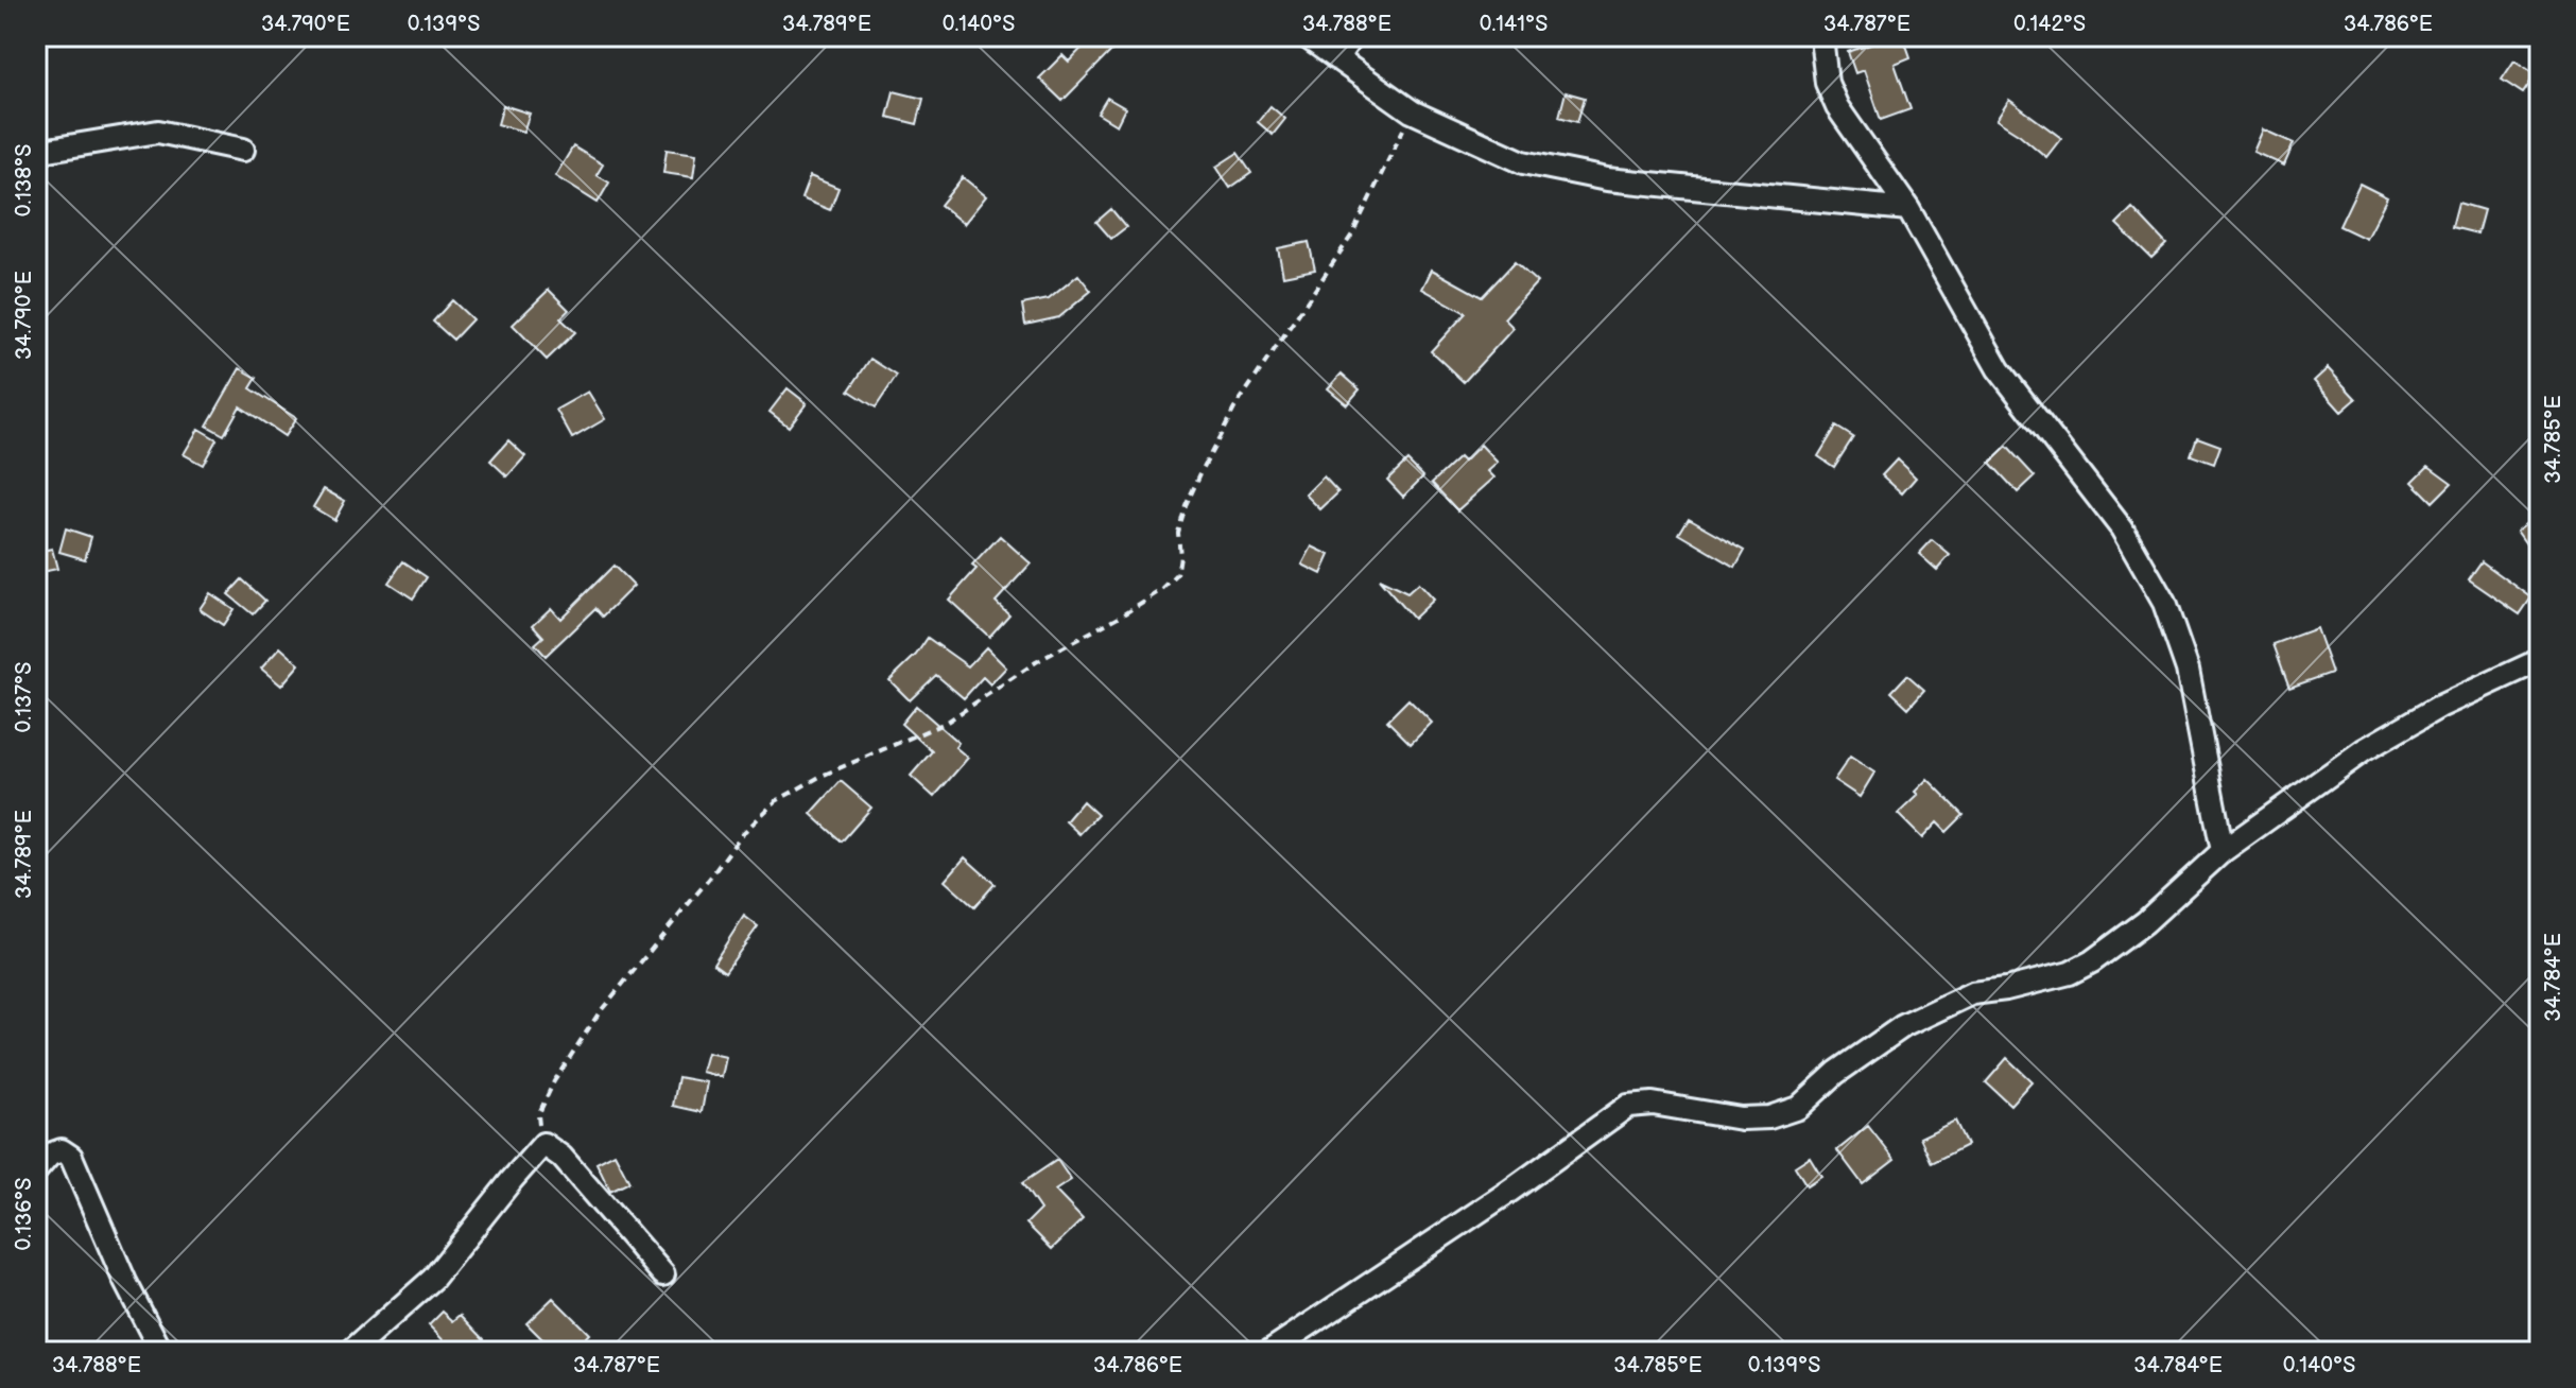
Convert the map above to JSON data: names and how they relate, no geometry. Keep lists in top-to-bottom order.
{
  "coordinates": [
    "34.790°E",
    "0.139°S",
    "34.789°E",
    "0.140°S",
    "34.788°E",
    "0.141°S",
    "34.787°E",
    "0.142°S",
    "34.786°E",
    "0.138°S",
    "34.785°E",
    "0.137°S",
    "34.784°E",
    "0.136°S"
  ]
}
